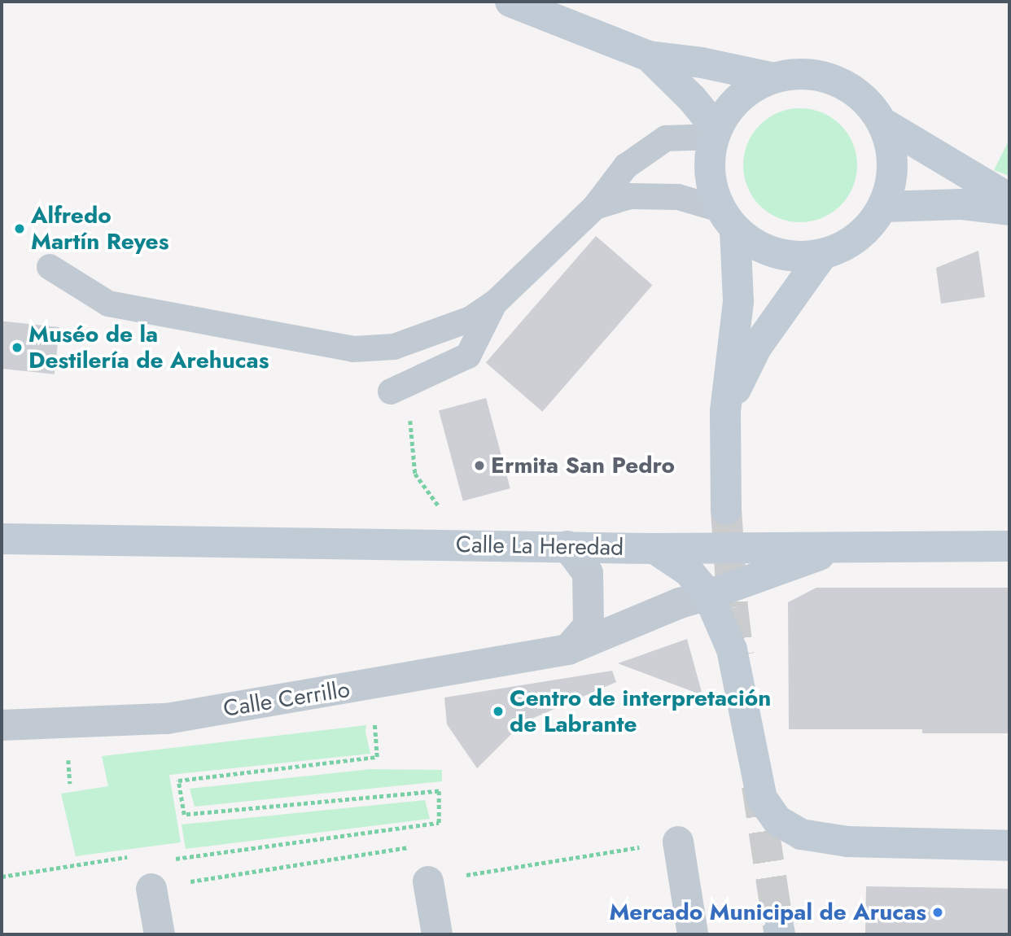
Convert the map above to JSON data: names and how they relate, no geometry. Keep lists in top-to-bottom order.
{
  "streets": {
    "main road": ["Calle La Heredad"],
    "street": ["Calle Cerrillo"]
  },
  "places": [
    "Alfredo Martín Reyes",
    "Muséo de la Destilería de Arehucas",
    "Ermita San Pedro",
    "Centro de interpretación de Labrante",
    "Mercado Municipal de Arucas"
  ]
}
